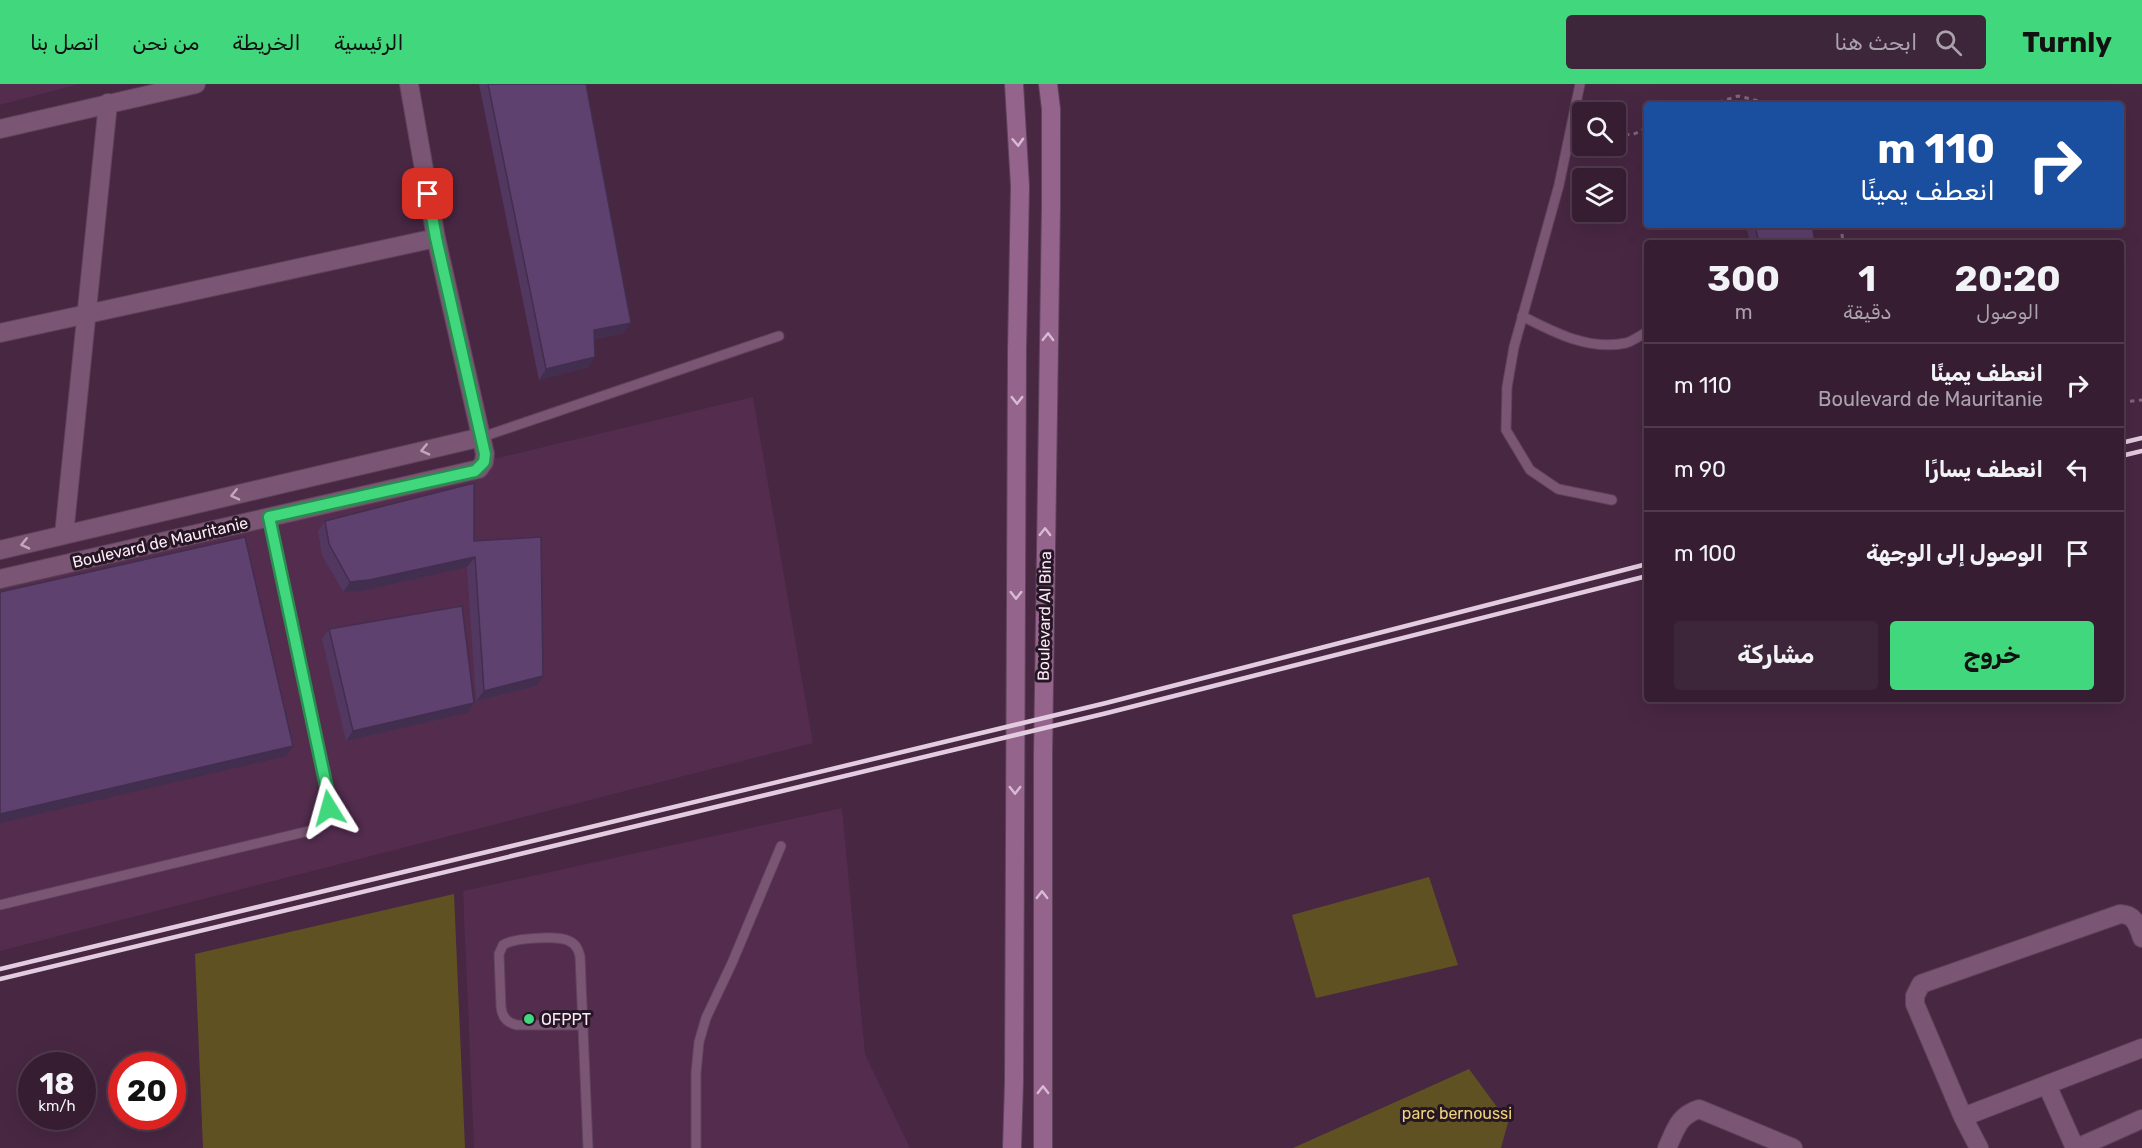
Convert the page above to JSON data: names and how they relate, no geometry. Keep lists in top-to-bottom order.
{
  "streets": {
    "main road": ["Boulevard Al Bina"],
    "street": ["Boulevard de Mauritanie"]
  },
  "parks": ["parc bernoussi"],
  "places": ["OFPPT"],
  "page": {
    "header": "Turnly",
    "search": "ابحث هنا",
    "nav": [
      "الرئيسية",
      "الخريطة",
      "من نحن",
      "اتصل بنا"
    ],
    "turn": ["110 m", "انعطف يمينًا"],
    "eta": [
      "20:20",
      "الوصول",
      "1",
      "دقيقة",
      "300",
      "m"
    ],
    "list": [
      {
        "name": "انعطف يمينًا",
        "note": "Boulevard de Mauritanie",
        "value": "110 m"
      },
      {
        "name": "انعطف يسارًا",
        "value": "90 m"
      },
      {
        "name": "الوصول إلى الوجهة",
        "value": "100 m"
      }
    ],
    "buttons": ["خروج", "مشاركة"],
    "speed": "18 km/h",
    "limit": "20"
  }
}
